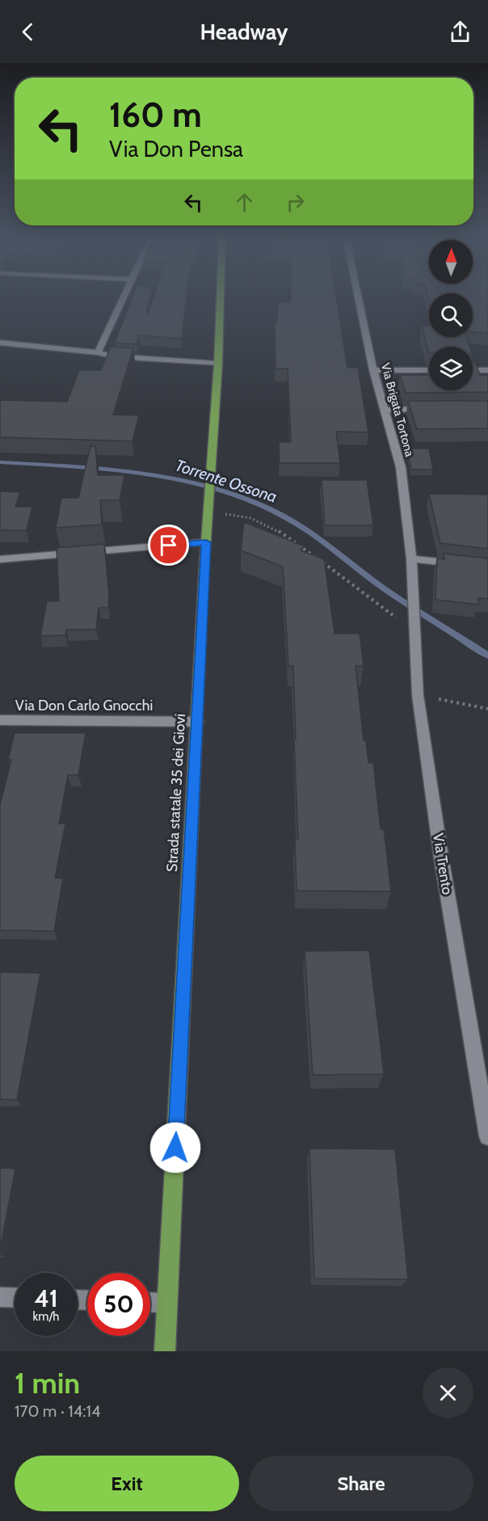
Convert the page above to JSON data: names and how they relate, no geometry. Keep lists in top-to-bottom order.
{
  "streets": {
    "main road": ["Strada statale 35 dei Giovi"],
    "street": ["Via Brigata Tortona", "Via Don Carlo Gnocchi", "Via Trento"]
  },
  "crossings": [
    ["Via Brigata Tortona", "Via Trento"],
    ["Via Don Carlo Gnocchi", "Strada statale 35 dei Giovi"]
  ],
  "water": ["Torrente Ossona"],
  "north": "top",
  "page": {
    "header": "Headway",
    "turn": ["160 m", "Via Don Pensa"],
    "speed": "41 km/h",
    "limit": "50",
    "heading": ["1 min", "170 m · 14:14"],
    "buttons": ["Exit", "Share"]
  }
}
